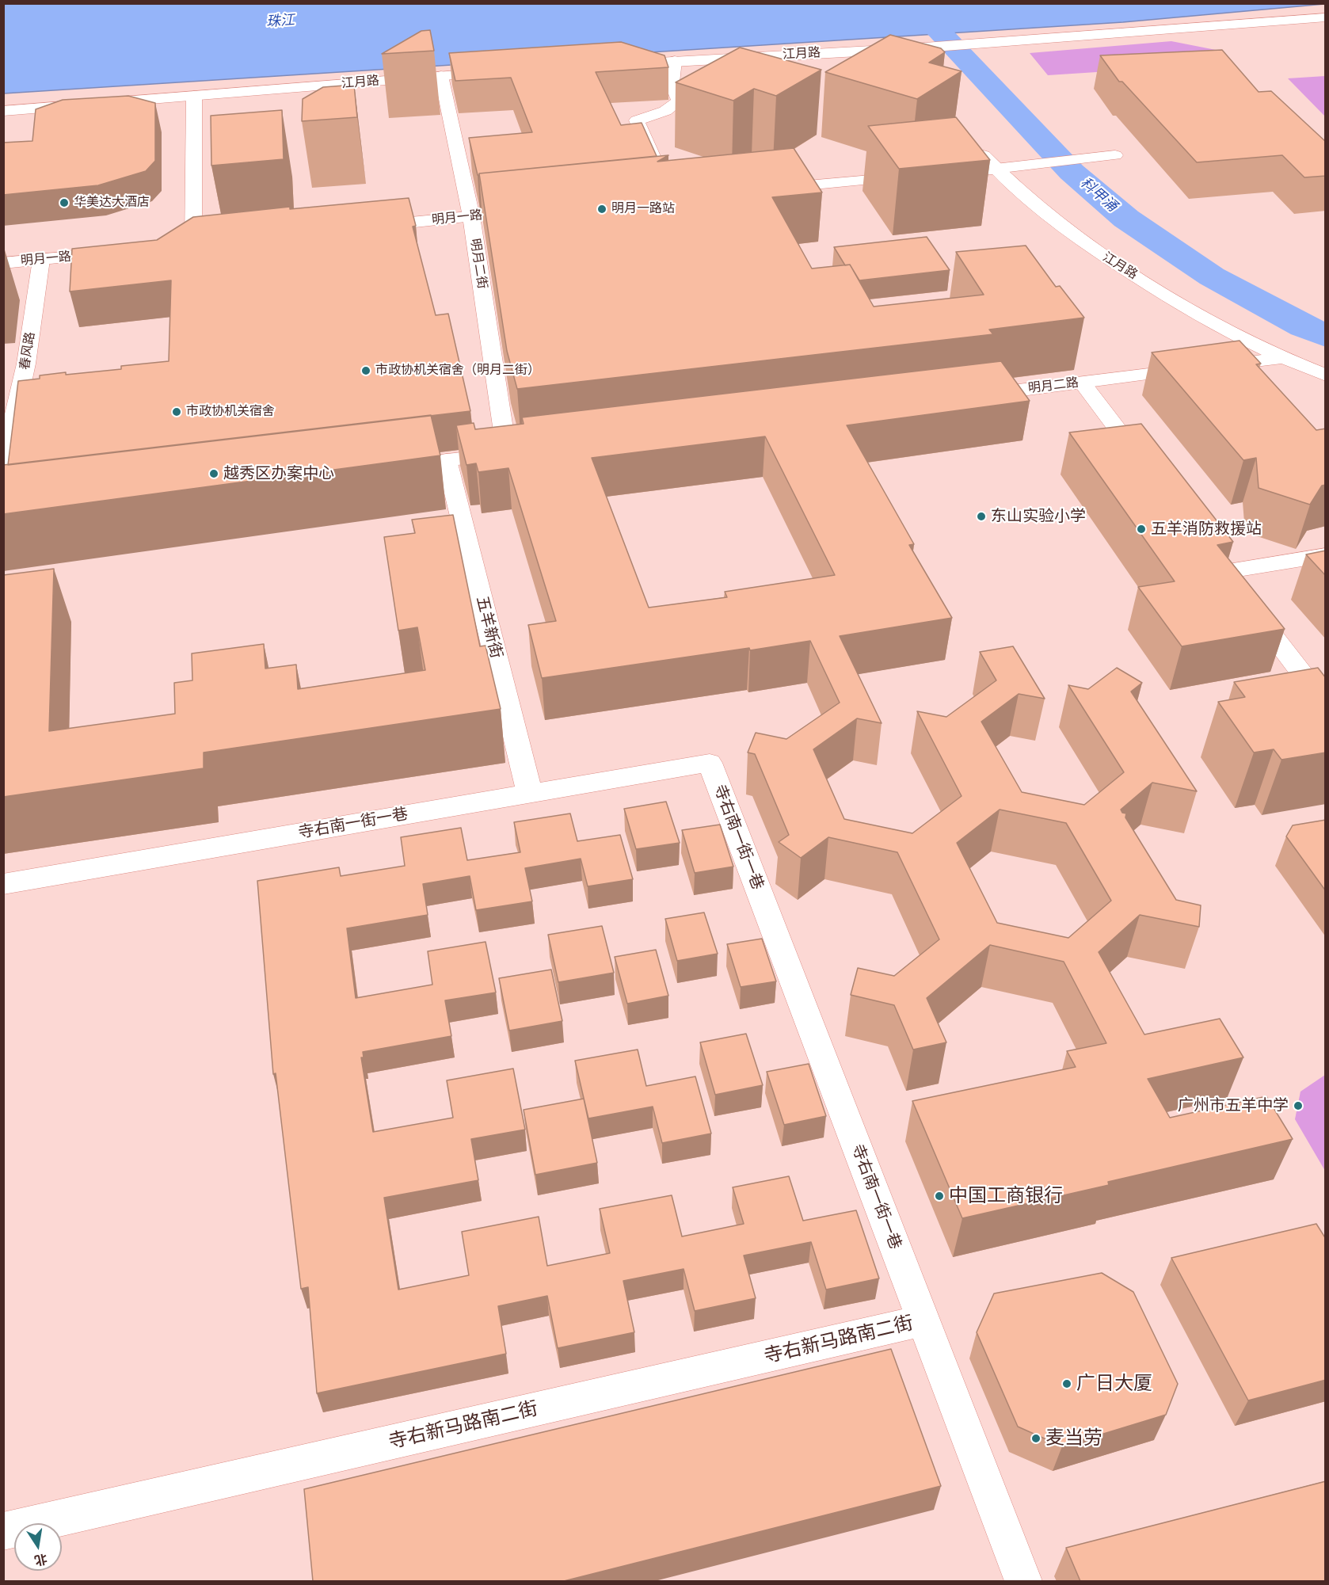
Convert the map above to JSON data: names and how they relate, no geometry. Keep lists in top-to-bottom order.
{
  "streets": {
    "street": [
      "江月路",
      "明月一路",
      "明月二街",
      "春风路",
      "明月二路",
      "五羊新街",
      "寺右南一街一巷",
      "寺右新马路南二街"
    ]
  },
  "crossings": [
    ["江月路", "明月二街"],
    ["江月路", "明月二路"],
    ["明月一路", "明月二街"],
    ["明月一路", "春风路"],
    ["明月二街", "五羊新街"],
    ["五羊新街", "寺右南一街一巷"],
    ["寺右南一街一巷", "寺右新马路南二街"]
  ],
  "water": ["珠江", "科甲涌"],
  "places": [
    "华美达大酒店",
    "明月一路站",
    "市政协机关宿舍（明月二街）",
    "市政协机关宿舍",
    "越秀区办案中心",
    "东山实验小学",
    "五羊消防救援站",
    "广州市五羊中学",
    "中国工商银行",
    "广日大厦",
    "麦当劳"
  ],
  "north": "bottom"
}
